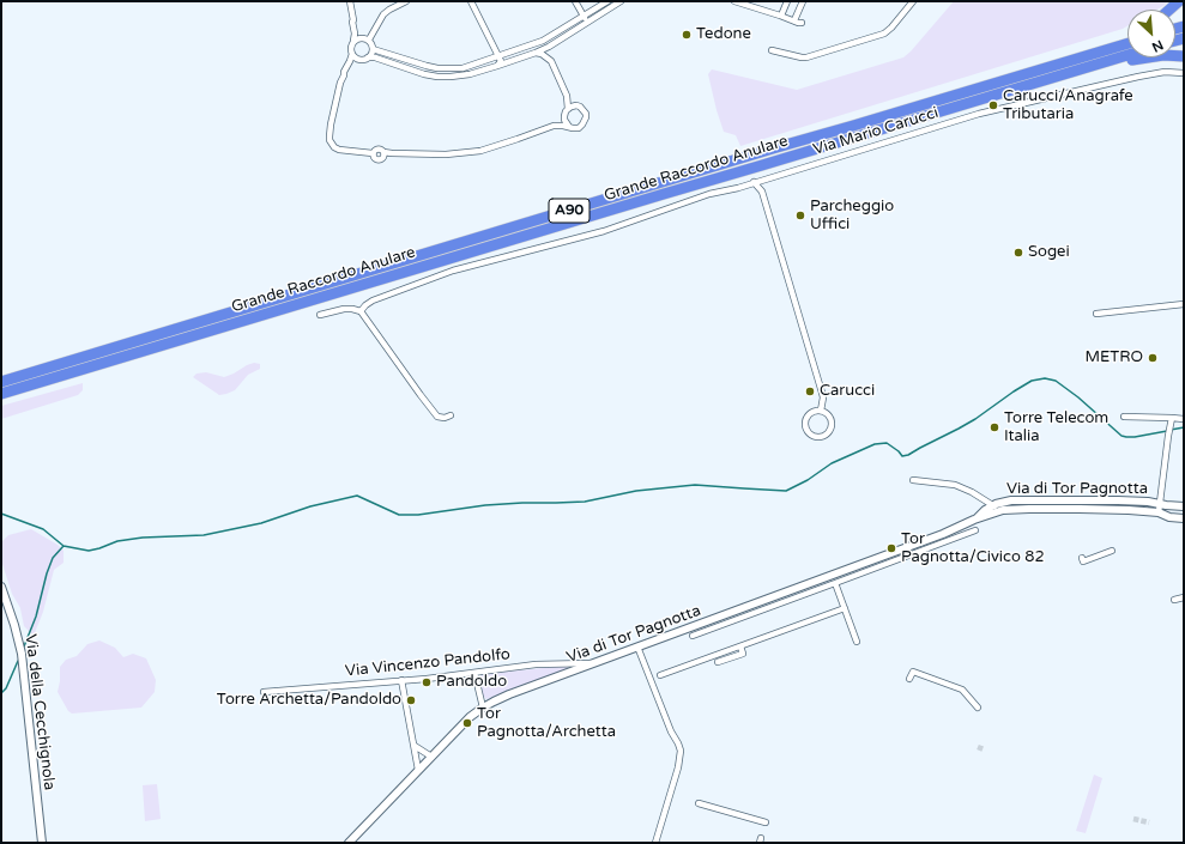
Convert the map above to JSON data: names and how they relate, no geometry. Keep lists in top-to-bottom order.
{
  "streets": {
    "highway": ["Grande Raccordo Anulare", "A90"],
    "street": [
      "Via Mario Carucci",
      "Via di Tor Pagnotta",
      "Via Vincenzo Pandolfo",
      "Via della Cecchignola"
    ]
  },
  "crossings": [
    ["Via di Tor Pagnotta", "Via Vincenzo Pandolfo"]
  ],
  "places": [
    "Tedone",
    "Carucci/Anagrafe Tributaria",
    "Parcheggio Uffici",
    "Sogei",
    "METRO",
    "Carucci",
    "Torre Telecom Italia",
    "Tor Pagnotta/Civico 82",
    "Pandoldo",
    "Torre Archetta/Pandoldo",
    "Tor Pagnotta/Archetta"
  ],
  "north": "bottom right"
}
